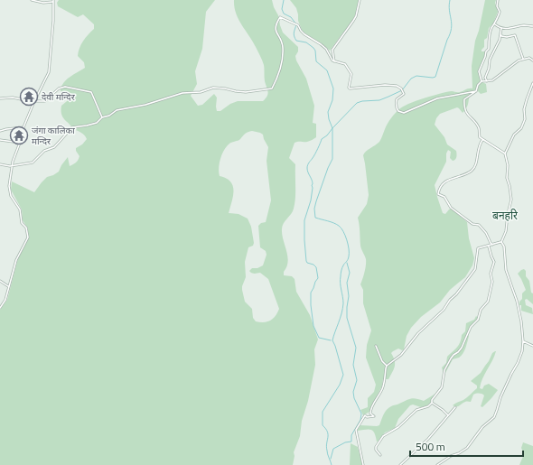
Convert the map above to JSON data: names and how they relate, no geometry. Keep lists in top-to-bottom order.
{
  "districts": ["बनहरि"],
  "places": {
    "temple": ["देवी मन्दिर", "जंगा कालिका मन्दिर"]
  },
  "scale_bar": "500 m"
}
